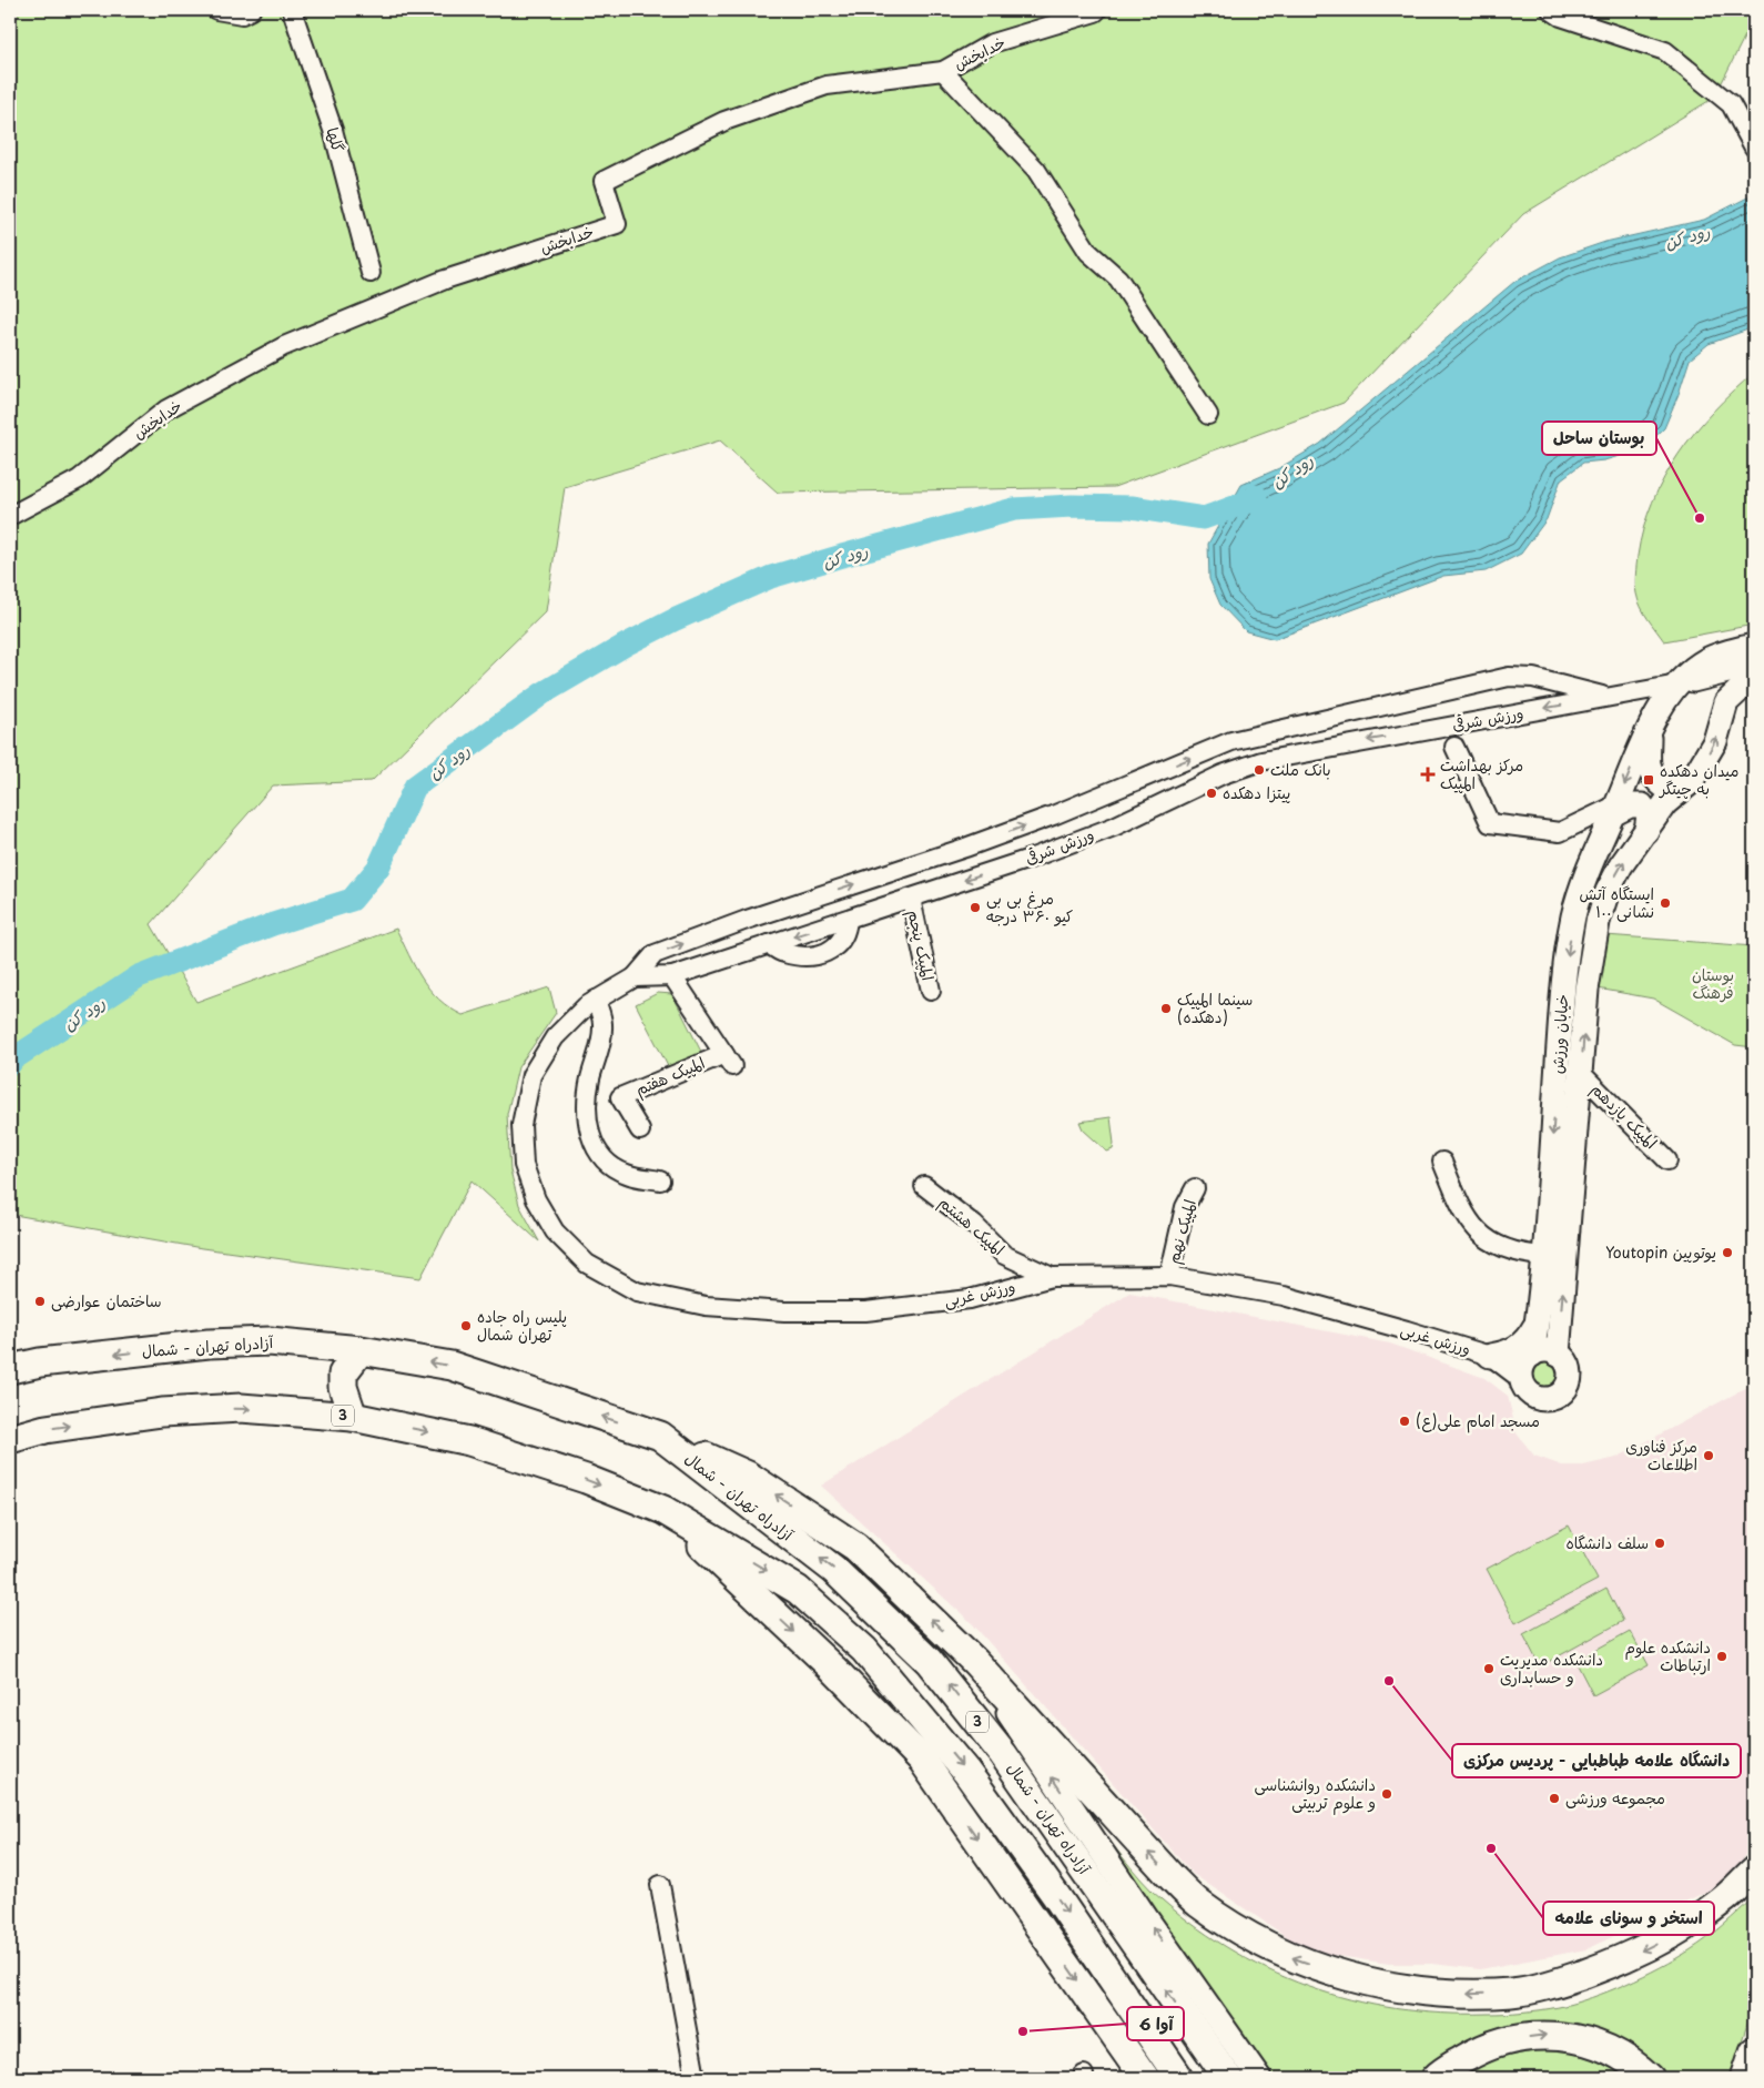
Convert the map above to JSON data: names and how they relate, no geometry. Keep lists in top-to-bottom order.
{
  "streets": {
    "highway": ["آزادراه تهران - شمال", "3"],
    "main road": ["خیابان ورزش"],
    "street": [
      "خدابخش",
      "گلها",
      "ورزش شرقی",
      "المپیک پنجم",
      "المپیک هفتم",
      "المپیک یازدهم",
      "المپیک هشتم",
      "المپیک نهم",
      "ورزش غربی"
    ]
  },
  "crossings": [
    ["ورزش شرقی", "المپیک پنجم"],
    ["ورزش شرقی", "خیابان ورزش"],
    ["ورزش شرقی", "المپیک هفتم"],
    ["ورزش شرقی", "ورزش غربی"],
    ["خیابان ورزش", "المپیک یازدهم"],
    ["خیابان ورزش", "ورزش غربی"],
    ["المپیک هشتم", "ورزش غربی"],
    ["المپیک نهم", "ورزش غربی"]
  ],
  "water": ["رود کن"],
  "parks": ["بوستان فرهنگ"],
  "places": {
    "other": [
      "بوستان ساحل",
      "بانک ملت",
      "پیتزا دهکده",
      "ایستگاه آتش نشانی ۱۰۰",
      "مرغ بی بی کیو ۳۶۰ درجه",
      "سینما المپیک (دهکده)",
      "Youtopin یوتوپین",
      "ساختمان عوارضی",
      "پلیس راه جاده تهران شمال",
      "مسجد امام علی(ع)",
      "مرکز فناوری اطلاعات",
      "سلف دانشگاه",
      "دانشکده علوم ارتباطات",
      "دانشکده مدیریت و حسابداری",
      "دانشگاه علامه طباطبایی - پردیس مرکزی",
      "دانشکده روانشناسی و علوم تربیتی",
      "مجموعه ورزشی",
      "استخر و سونای علامه",
      "آوا 6"
    ],
    "health": ["مرکز بهداشت المپیک"],
    "transit": ["میدان دهکده به چیتگر"]
  }
}
